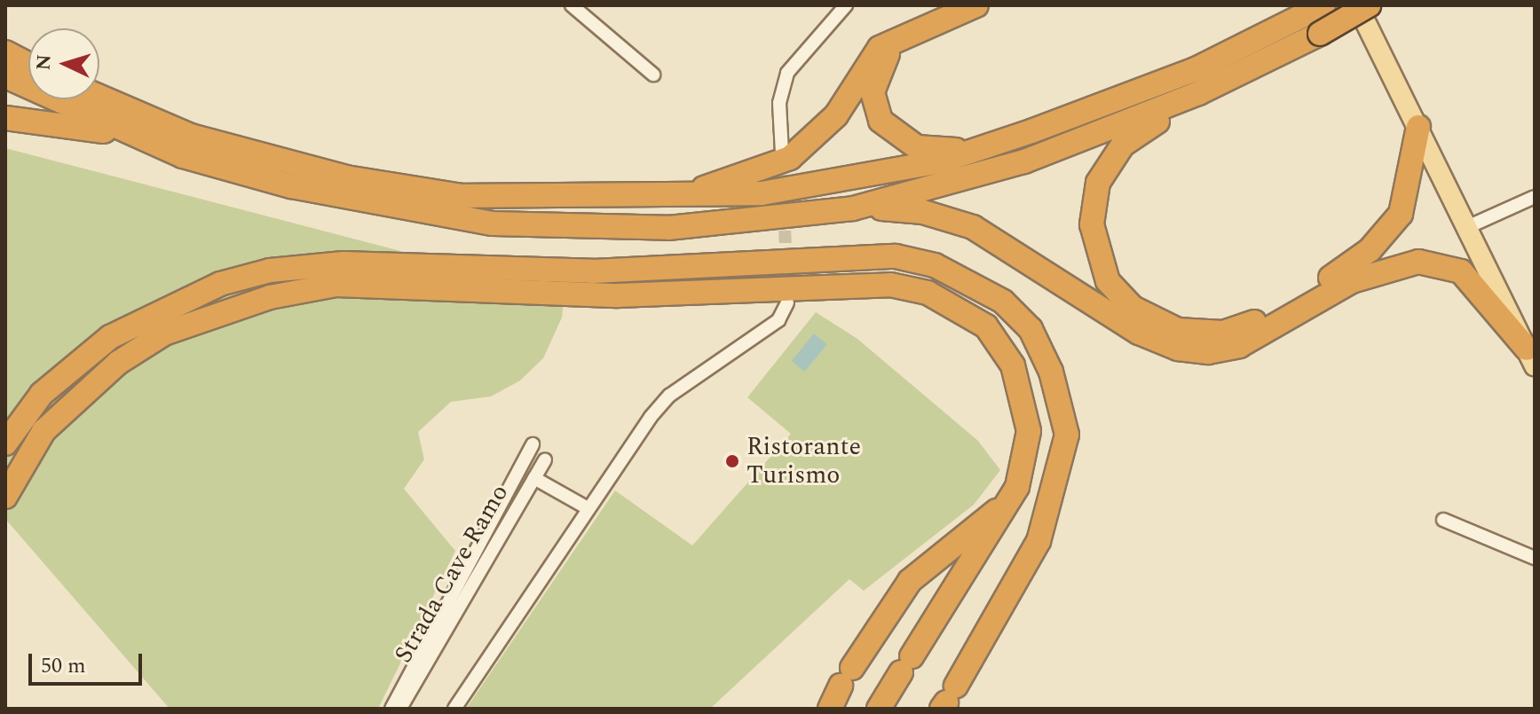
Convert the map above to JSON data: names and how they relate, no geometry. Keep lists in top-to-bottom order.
{
  "streets": {
    "street": ["Strada Cave Ramo"]
  },
  "places": ["Ristorante Turismo"],
  "scale_bar": "50 m",
  "north": "left"
}
